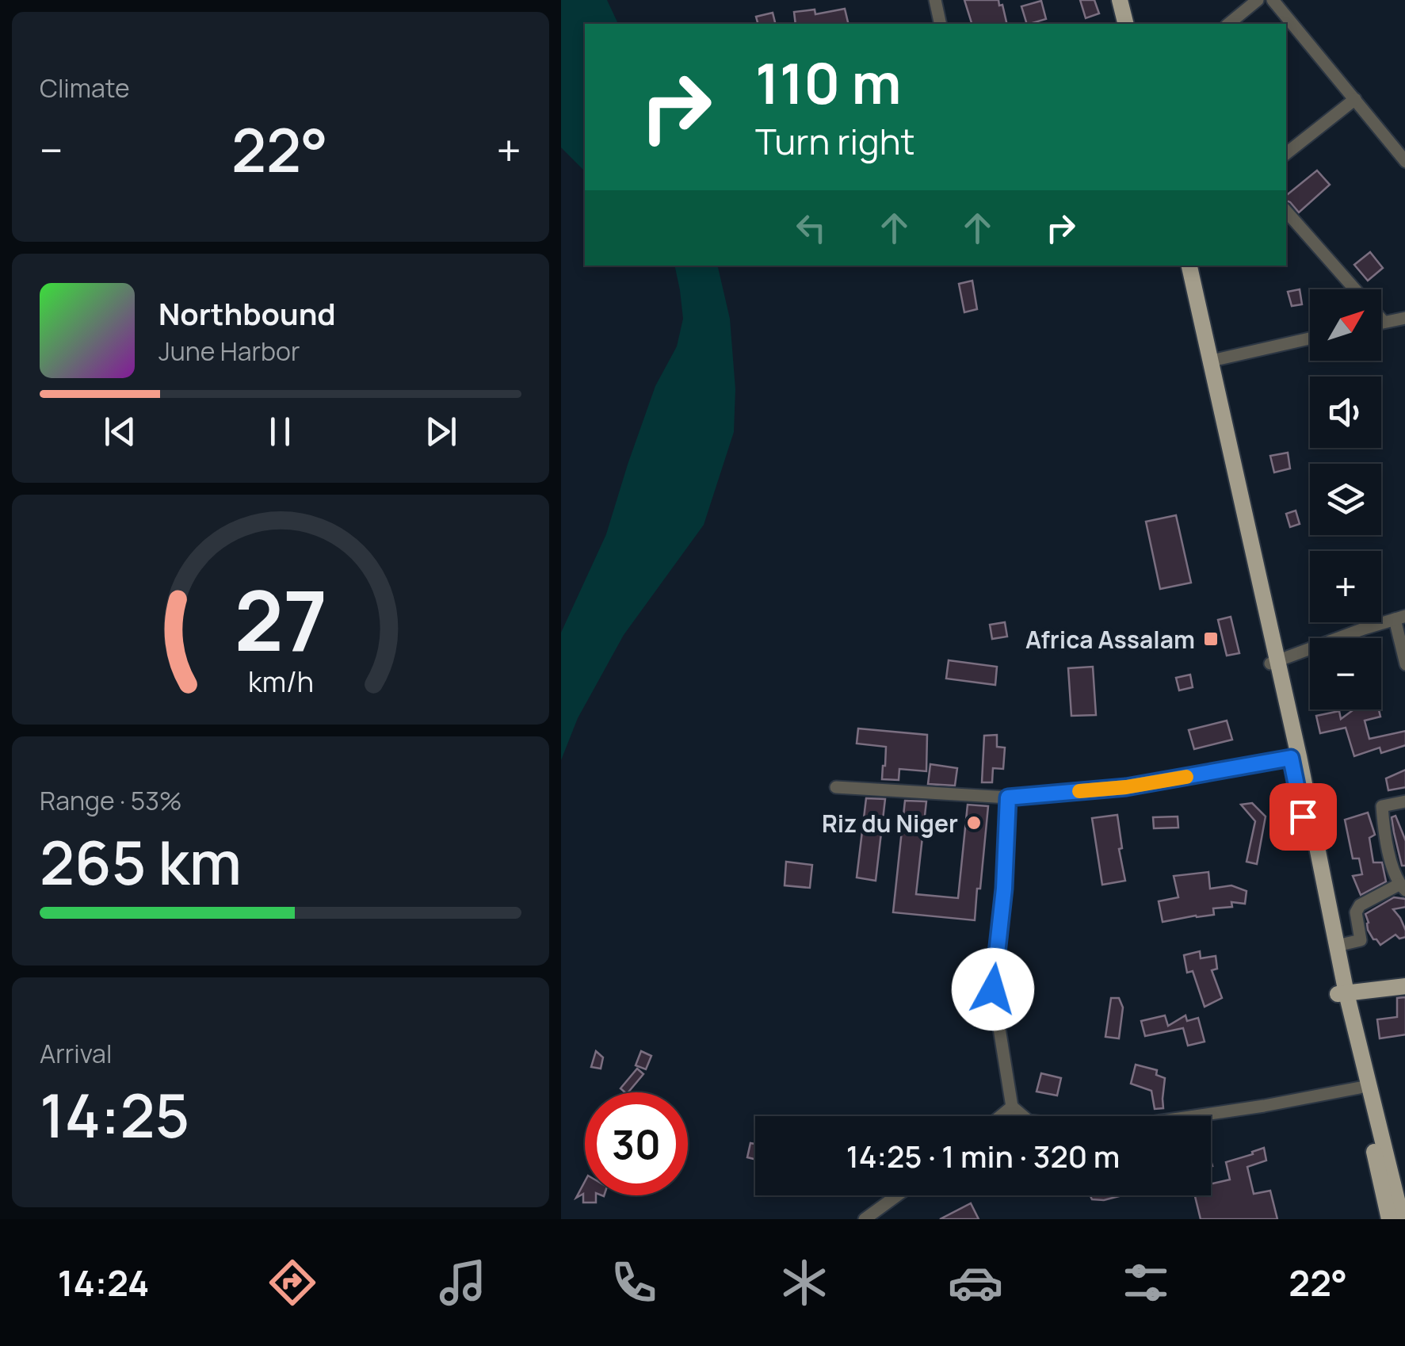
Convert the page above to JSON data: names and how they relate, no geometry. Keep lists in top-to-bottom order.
{
  "places": {
    "transit": ["Africa Assalam"],
    "other": ["Riz du Niger"]
  },
  "north": "top right",
  "page": {
    "tile": [
      "Climate",
      ["Range · 53%", "265 km"],
      ["Arrival", "14:25"]
    ],
    "turn": ["110 m", "Turn right"],
    "heat": ["−", "22°", "+"],
    "song": ["Northbound", "June Harbor"],
    "map_buttons": ["+", "−"],
    "limit": "30",
    "trip": "14:25 · 1 min · 320 m",
    "tabs": ["14:24", "22°"],
    "gauge": ["27", "km/h"]
  }
}
